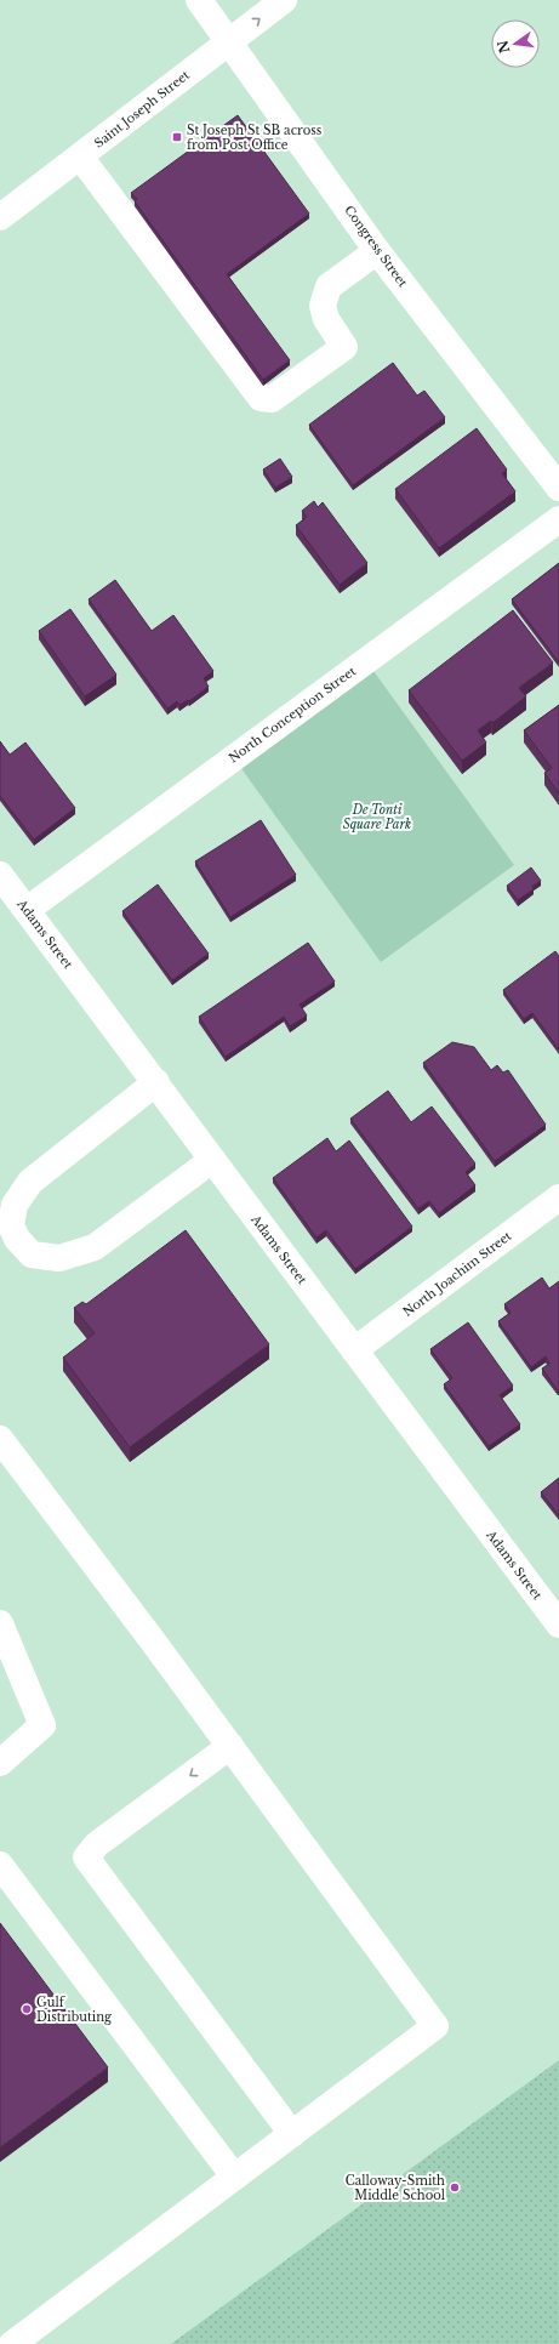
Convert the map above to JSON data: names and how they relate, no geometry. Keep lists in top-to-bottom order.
{
  "streets": {
    "street": [
      "Saint Joseph Street",
      "Congress Street",
      "North Conception Street",
      "Adams Street",
      "North Joachim Street"
    ]
  },
  "crossings": [
    ["Saint Joseph Street", "Congress Street"],
    ["North Conception Street", "Adams Street"],
    ["Adams Street", "North Joachim Street"]
  ],
  "parks": ["De Tonti Square Park"],
  "places": {
    "transit": ["St Joseph St SB across from Post Office"],
    "other": ["Gulf Distributing", "Calloway-Smith Middle School"]
  },
  "north": "left"
}
